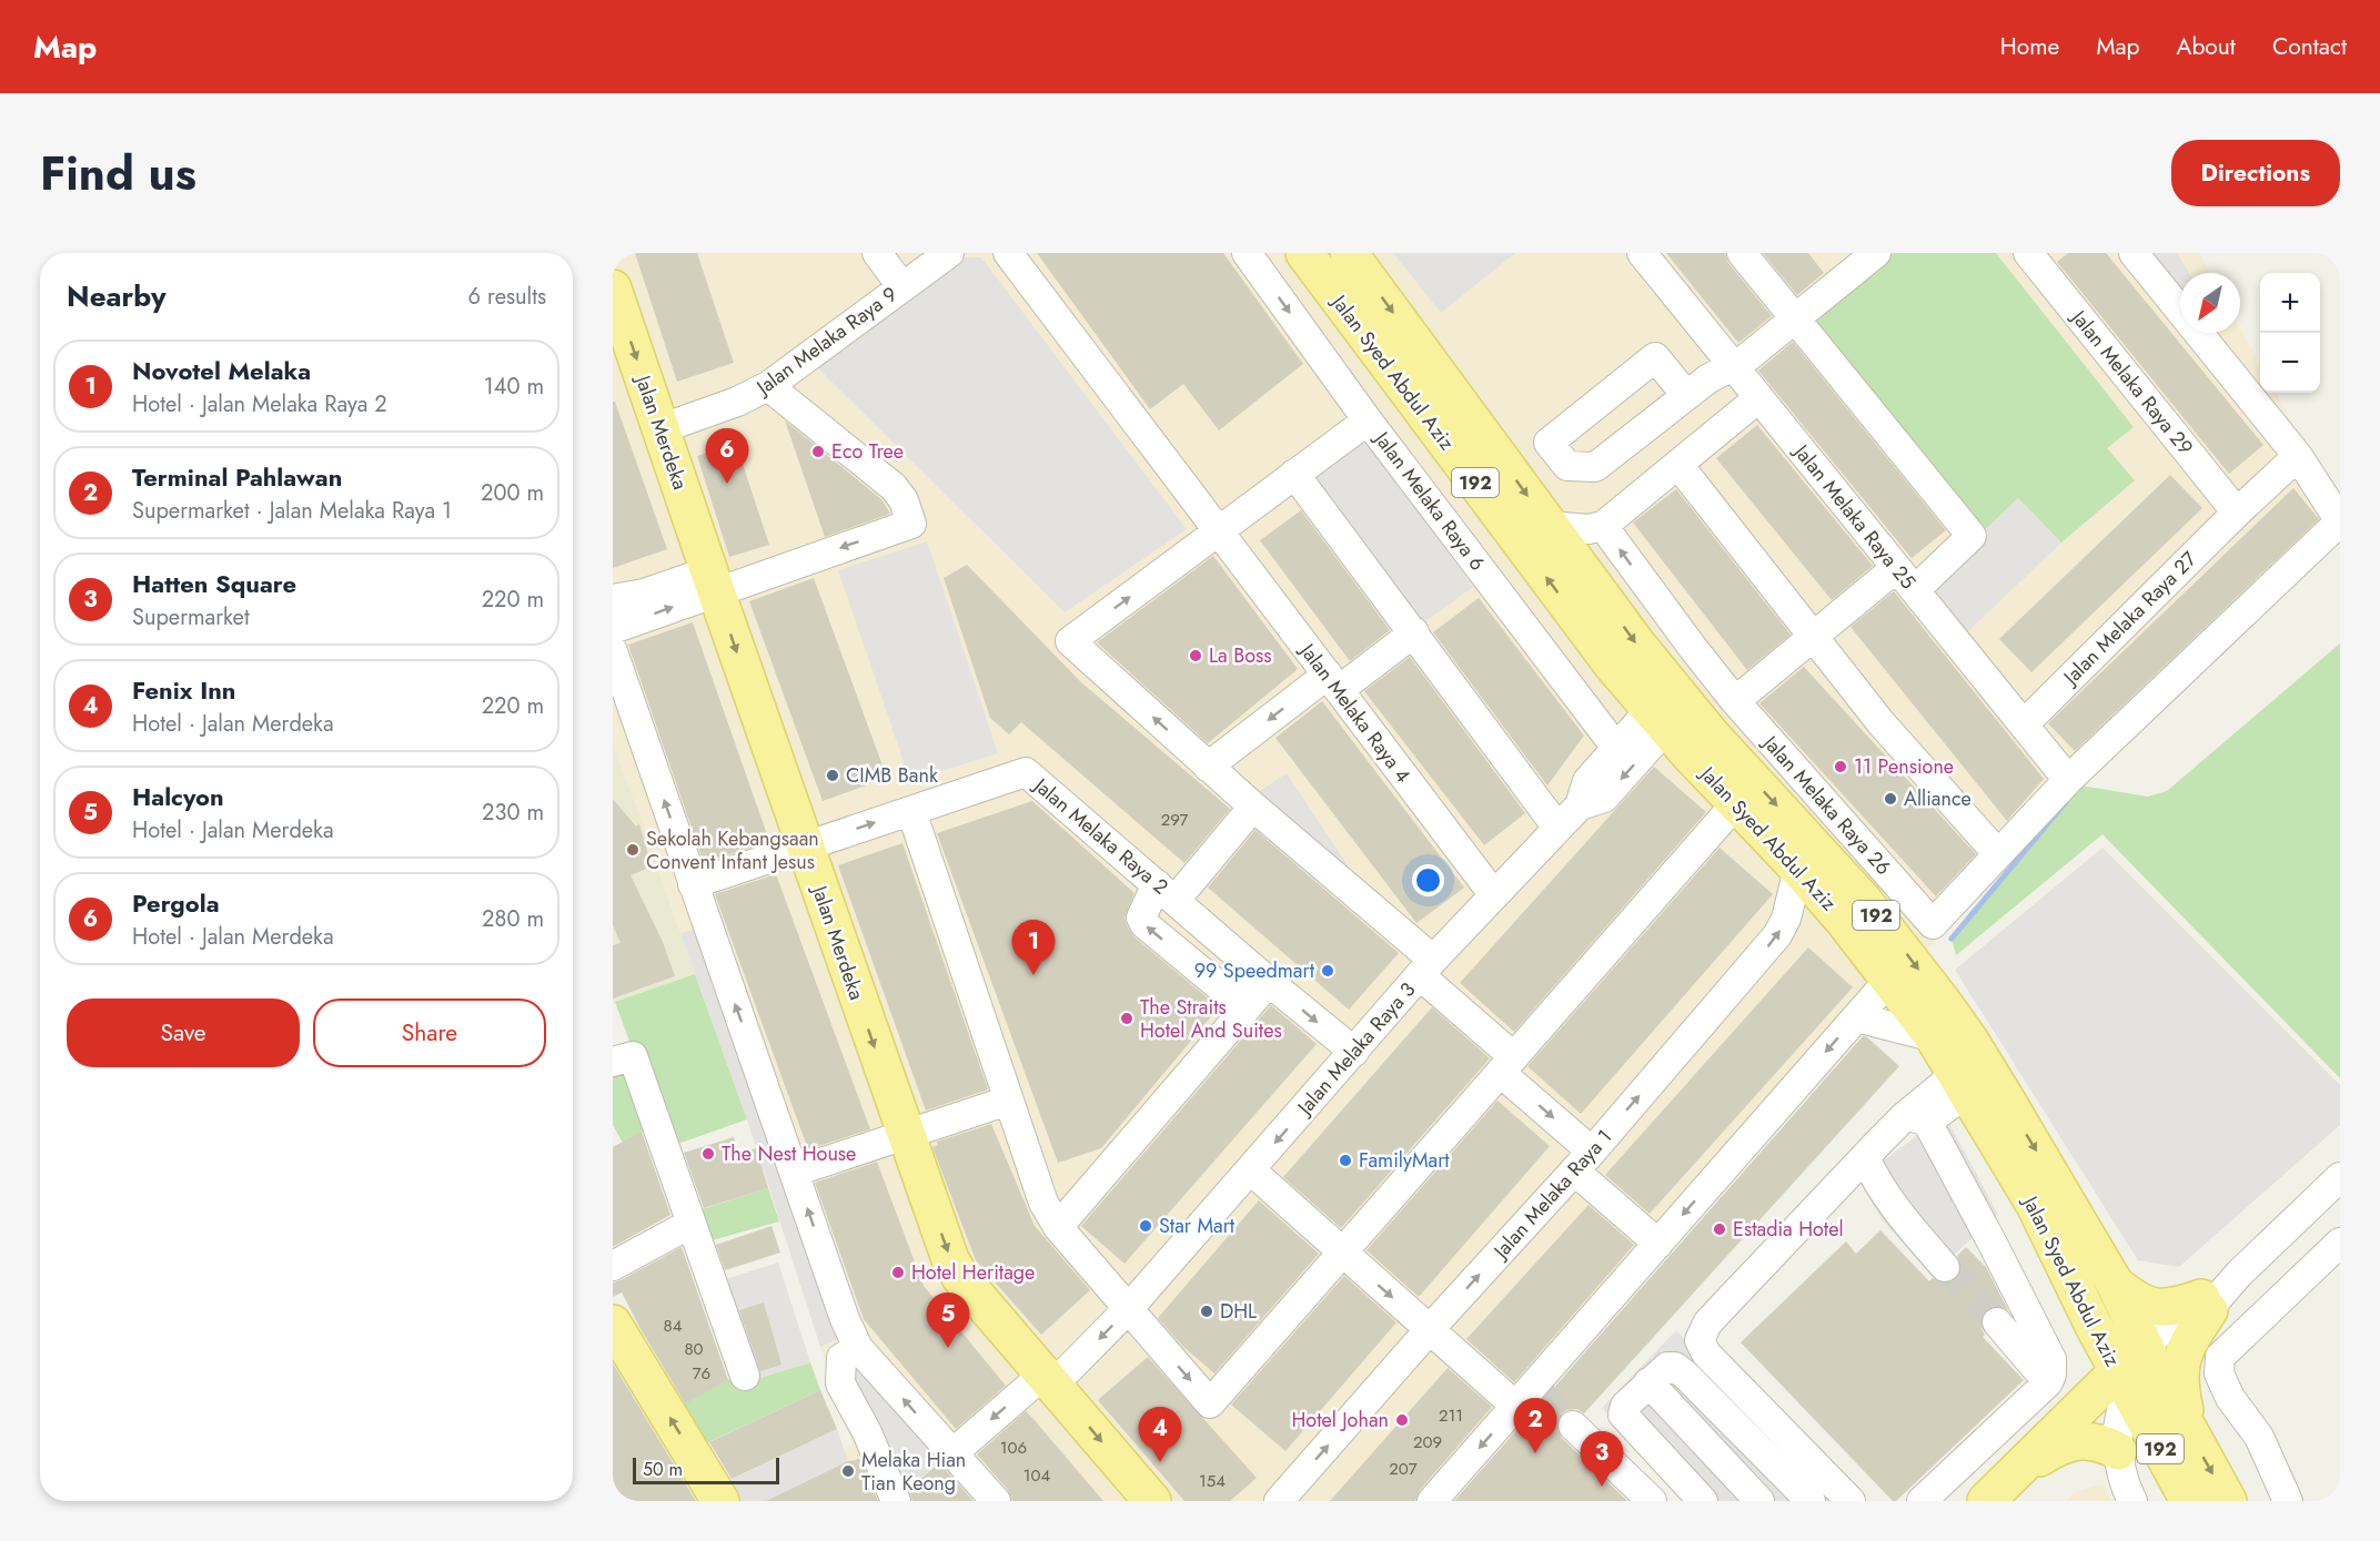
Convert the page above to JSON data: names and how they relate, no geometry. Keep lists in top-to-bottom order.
{
  "streets": {
    "main road": ["Jalan Syed Abdul Aziz", "Jalan Merdeka", "192"],
    "street": [
      "Jalan Melaka Raya 9",
      "Jalan Melaka Raya 29",
      "Jalan Melaka Raya 6",
      "Jalan Melaka Raya 25",
      "Jalan Melaka Raya 27",
      "Jalan Melaka Raya 4",
      "Jalan Melaka Raya 26",
      "Jalan Melaka Raya 2",
      "Jalan Melaka Raya 3",
      "Jalan Melaka Raya 1"
    ]
  },
  "crossings": [
    ["Jalan Melaka Raya 9", "Jalan Merdeka"],
    ["Jalan Syed Abdul Aziz", "Jalan Melaka Raya 3"],
    ["Jalan Syed Abdul Aziz", "Jalan Melaka Raya 1"],
    ["Jalan Melaka Raya 29", "Jalan Melaka Raya 27"],
    ["Jalan Merdeka", "Jalan Melaka Raya 2"],
    ["Jalan Merdeka", "Jalan Melaka Raya 3"],
    ["Jalan Melaka Raya 6", "Jalan Melaka Raya 3"],
    ["Jalan Melaka Raya 25", "Jalan Melaka Raya 27"],
    ["Jalan Melaka Raya 25", "Jalan Melaka Raya 26"],
    ["Jalan Melaka Raya 27", "Jalan Melaka Raya 26"],
    ["Jalan Melaka Raya 4", "Jalan Melaka Raya 3"],
    ["Jalan Melaka Raya 2", "Jalan Melaka Raya 3"]
  ],
  "one_way": ["Jalan Merdeka"],
  "places": [
    "Eco Tree",
    "La Boss",
    "11 Pensione",
    "CIMB Bank",
    "Alliance",
    "Sekolah Kebangsaan Convent Infant Jesus",
    "99 Speedmart",
    "The Straits Hotel And Suites",
    "The Nest House",
    "FamilyMart",
    "Star Mart",
    "Estadia Hotel",
    "Hotel Heritage",
    "DHL",
    "Hotel Johan",
    "Melaka Hian Tian Keong"
  ],
  "house_numbers": [
    "297",
    "84",
    "80",
    "76",
    "211",
    "209",
    "106",
    "207",
    "104",
    "154"
  ],
  "scale_bar": "50 m",
  "north": "bottom left",
  "page": {
    "header": "Map",
    "nav": [
      "Home",
      "Map",
      "About",
      "Contact"
    ],
    "title": "Find us",
    "buttons": [
      "Directions",
      ["Save", "Share"]
    ],
    "heading": ["Nearby", "6 results"],
    "map_buttons": ["+", "−"],
    "list": [
      {
        "mark": "1",
        "name": "Novotel Melaka",
        "note": "Hotel · Jalan Melaka Raya 2",
        "value": "140 m"
      },
      {
        "mark": "2",
        "name": "Terminal Pahlawan",
        "note": "Supermarket · Jalan Melaka Raya 1",
        "value": "200 m"
      },
      {
        "mark": "3",
        "name": "Hatten Square",
        "note": "Supermarket",
        "value": "220 m"
      },
      {
        "mark": "4",
        "name": "Fenix Inn",
        "note": "Hotel · Jalan Merdeka",
        "value": "220 m"
      },
      {
        "mark": "5",
        "name": "Halcyon",
        "note": "Hotel · Jalan Merdeka",
        "value": "230 m"
      },
      {
        "mark": "6",
        "name": "Pergola",
        "note": "Hotel · Jalan Merdeka",
        "value": "280 m"
      }
    ],
    "pins": [
      "6",
      "1",
      "5",
      "2",
      "4",
      "3"
    ],
    "scale": "50 m"
  }
}
